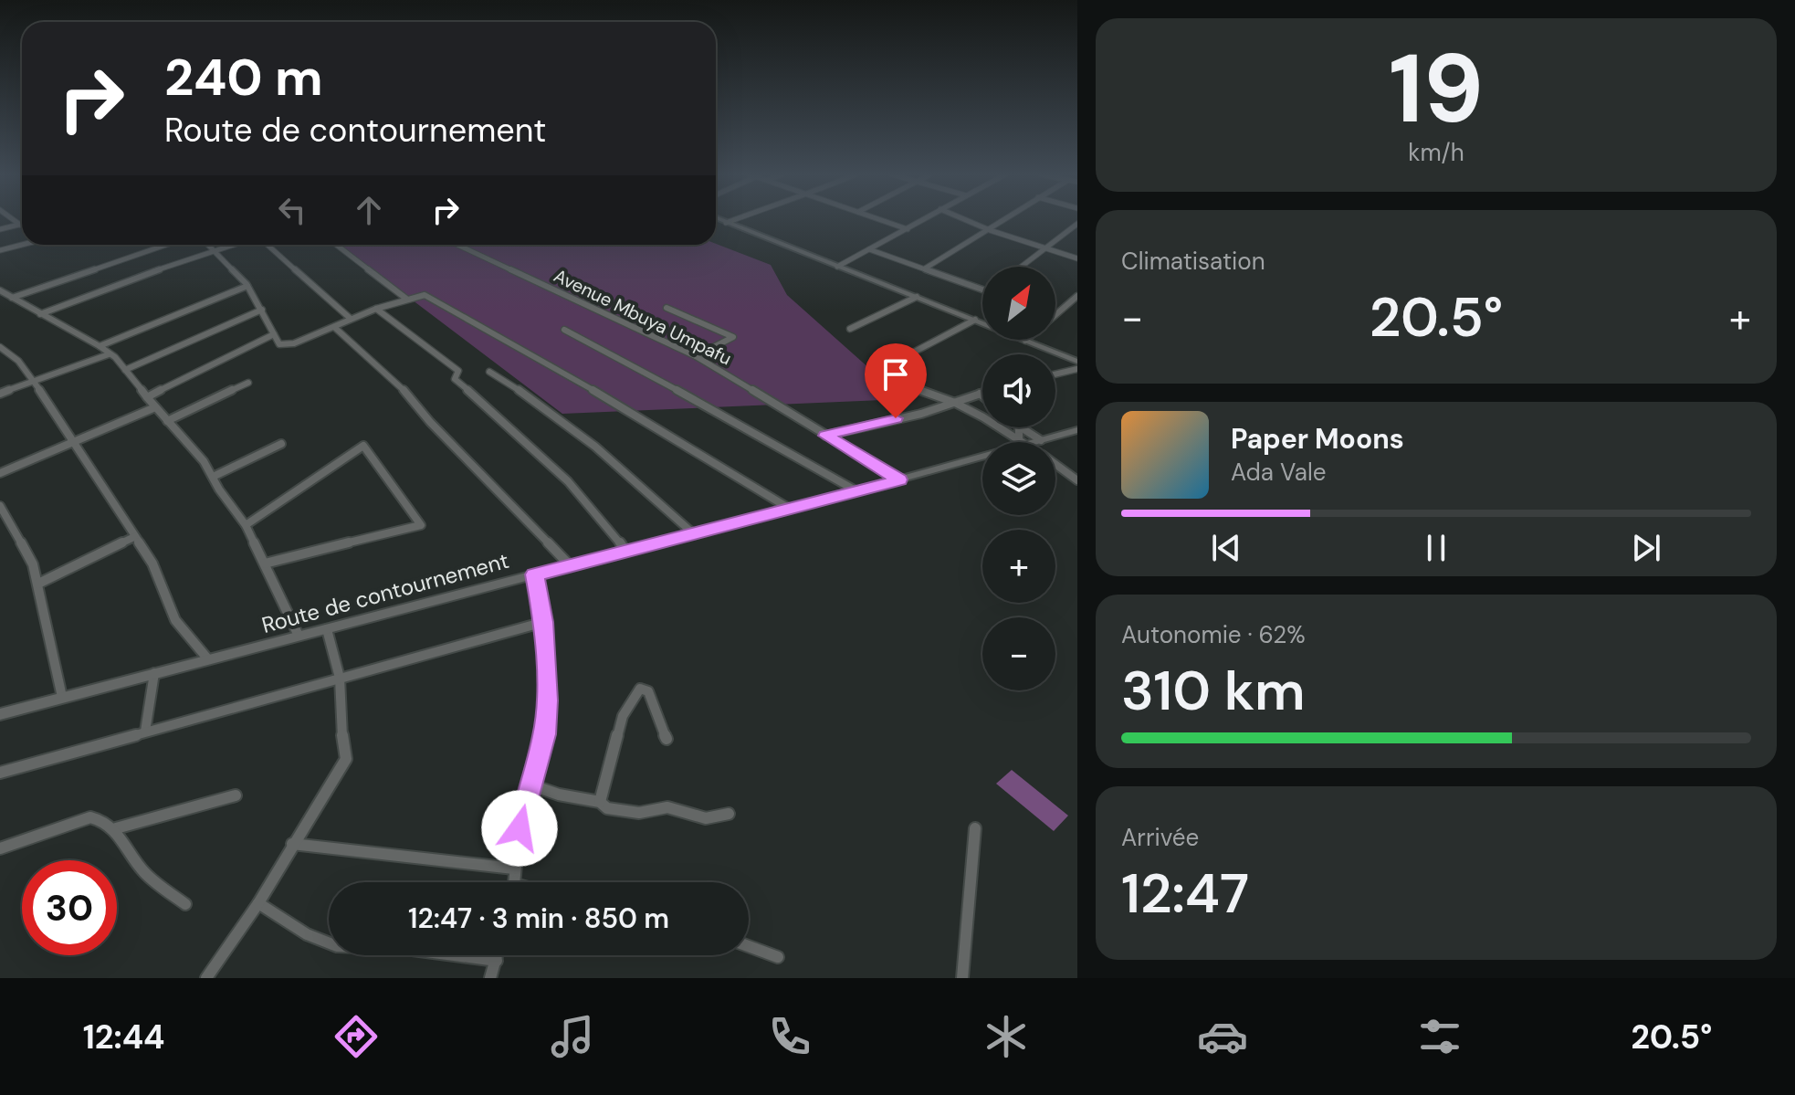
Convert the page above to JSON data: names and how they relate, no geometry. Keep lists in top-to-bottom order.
{
  "streets": {
    "street": ["Avenue Mbuya Umpafu", "Route de contournement"]
  },
  "crossings": [
    ["Avenue Mbuya Umpafu", "Route de contournement"]
  ],
  "north": "top right",
  "page": {
    "tile": [
      ["19", "km/h"],
      "Climatisation",
      ["Autonomie · 62%", "310 km"],
      ["Arrivée", "12:47"]
    ],
    "turn": ["240 m", "Route de contournement"],
    "map_buttons": ["+", "−"],
    "heat": ["−", "20.5°", "+"],
    "song": ["Paper Moons", "Ada Vale"],
    "limit": "30",
    "trip": "12:47 · 3 min · 850 m",
    "tabs": ["12:44", "20.5°"]
  }
}
